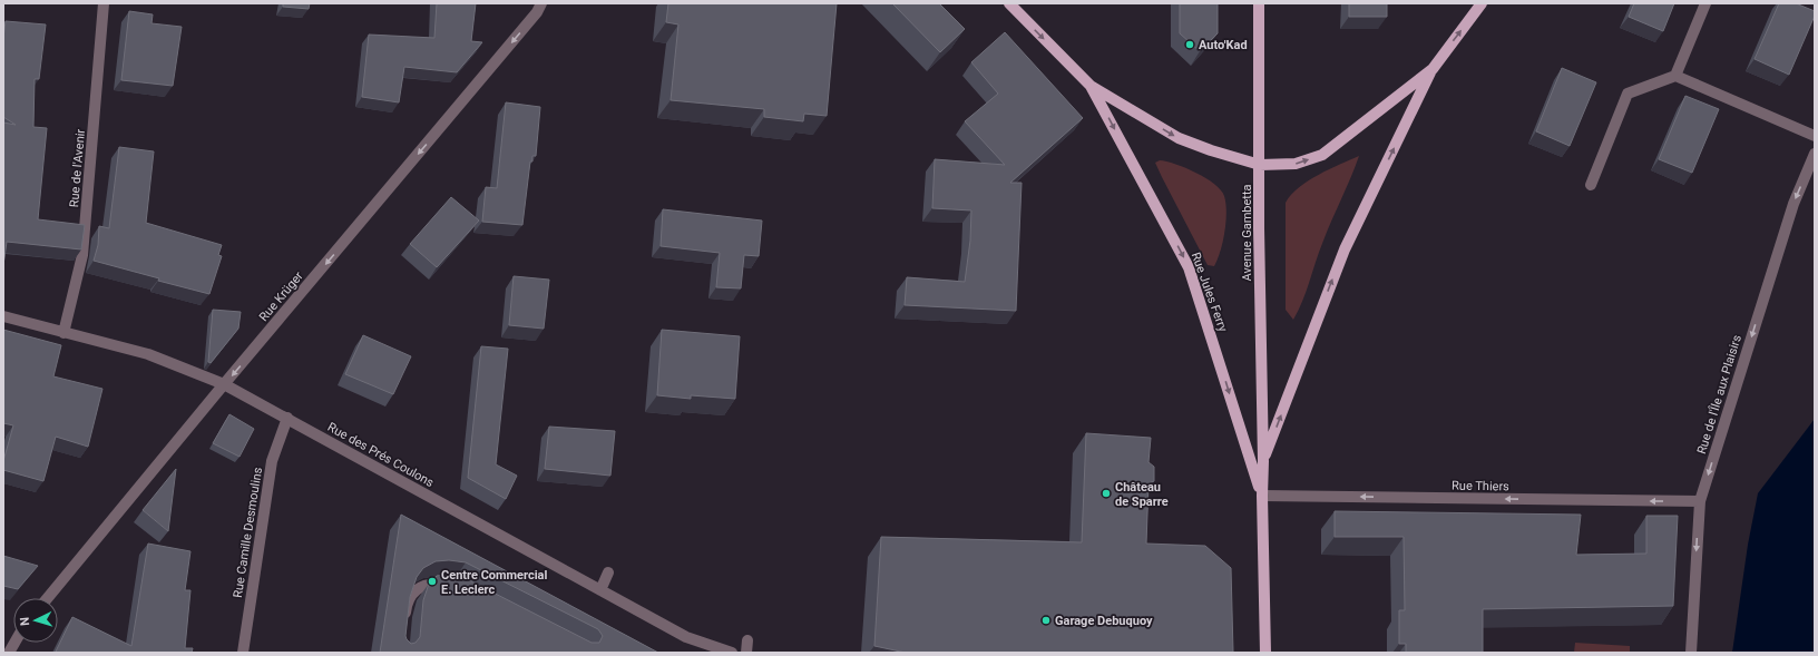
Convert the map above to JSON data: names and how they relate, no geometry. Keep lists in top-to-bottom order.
{
  "streets": {
    "main road": ["Avenue Gambetta", "Rue Jules Ferry"],
    "street": [
      "Rue de l'Avenir",
      "Rue Krüger",
      "Rue de l'Île aux Plaisirs",
      "Rue des Prés Coulons",
      "Rue Thiers",
      "Rue Camille Desmoulins"
    ]
  },
  "crossings": [
    ["Rue de l'Avenir", "Rue des Prés Coulons"],
    ["Avenue Gambetta", "Rue Jules Ferry"],
    ["Avenue Gambetta", "Rue Thiers"],
    ["Rue Jules Ferry", "Rue Thiers"],
    ["Rue Krüger", "Rue des Prés Coulons"],
    ["Rue de l'Île aux Plaisirs", "Rue Thiers"],
    ["Rue des Prés Coulons", "Rue Camille Desmoulins"]
  ],
  "one_way": ["Rue Krüger", "Rue de l'Île aux Plaisirs", "Rue Thiers"],
  "places": [
    "Auto'Kad",
    "Château de Sparre",
    "Centre Commercial E. Leclerc",
    "Garage Debuquoy"
  ],
  "north": "left"
}
